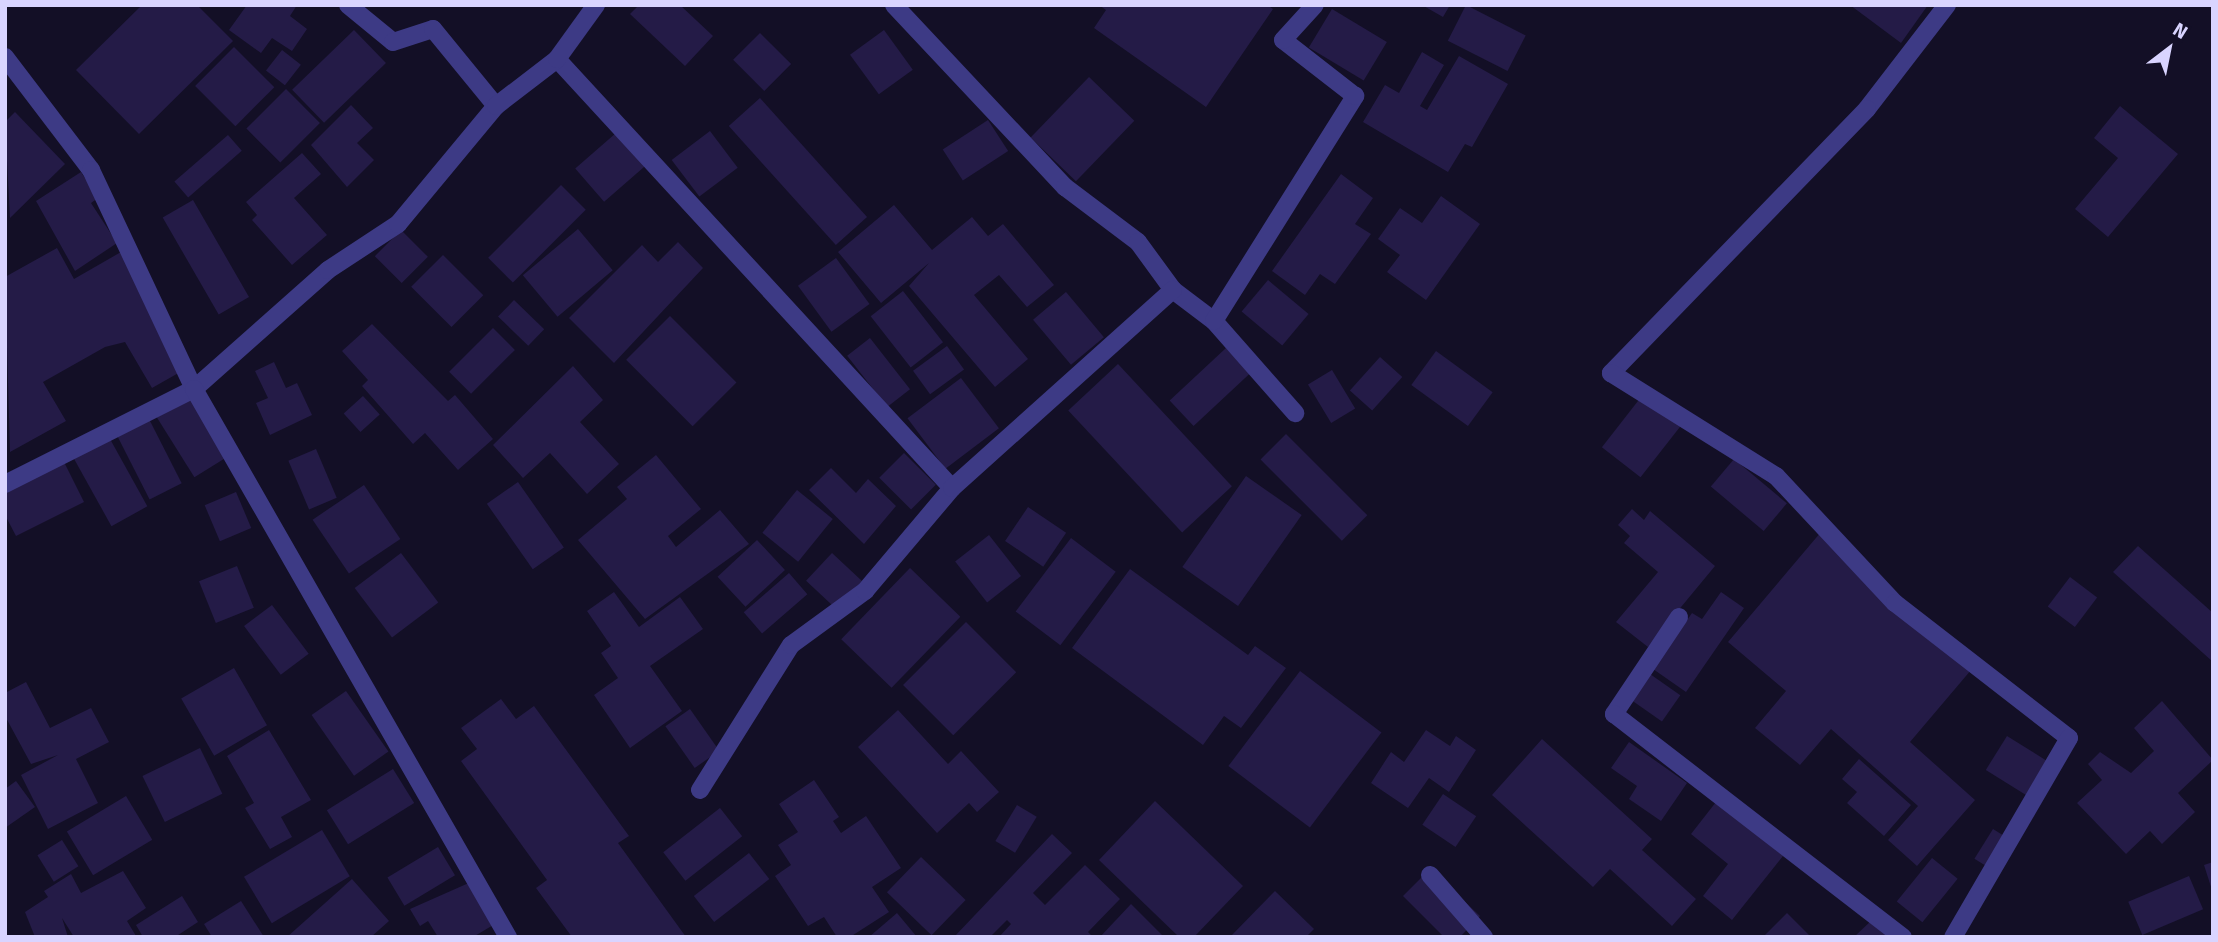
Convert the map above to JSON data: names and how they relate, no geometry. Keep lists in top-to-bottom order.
{
  "north": "top right"
}
